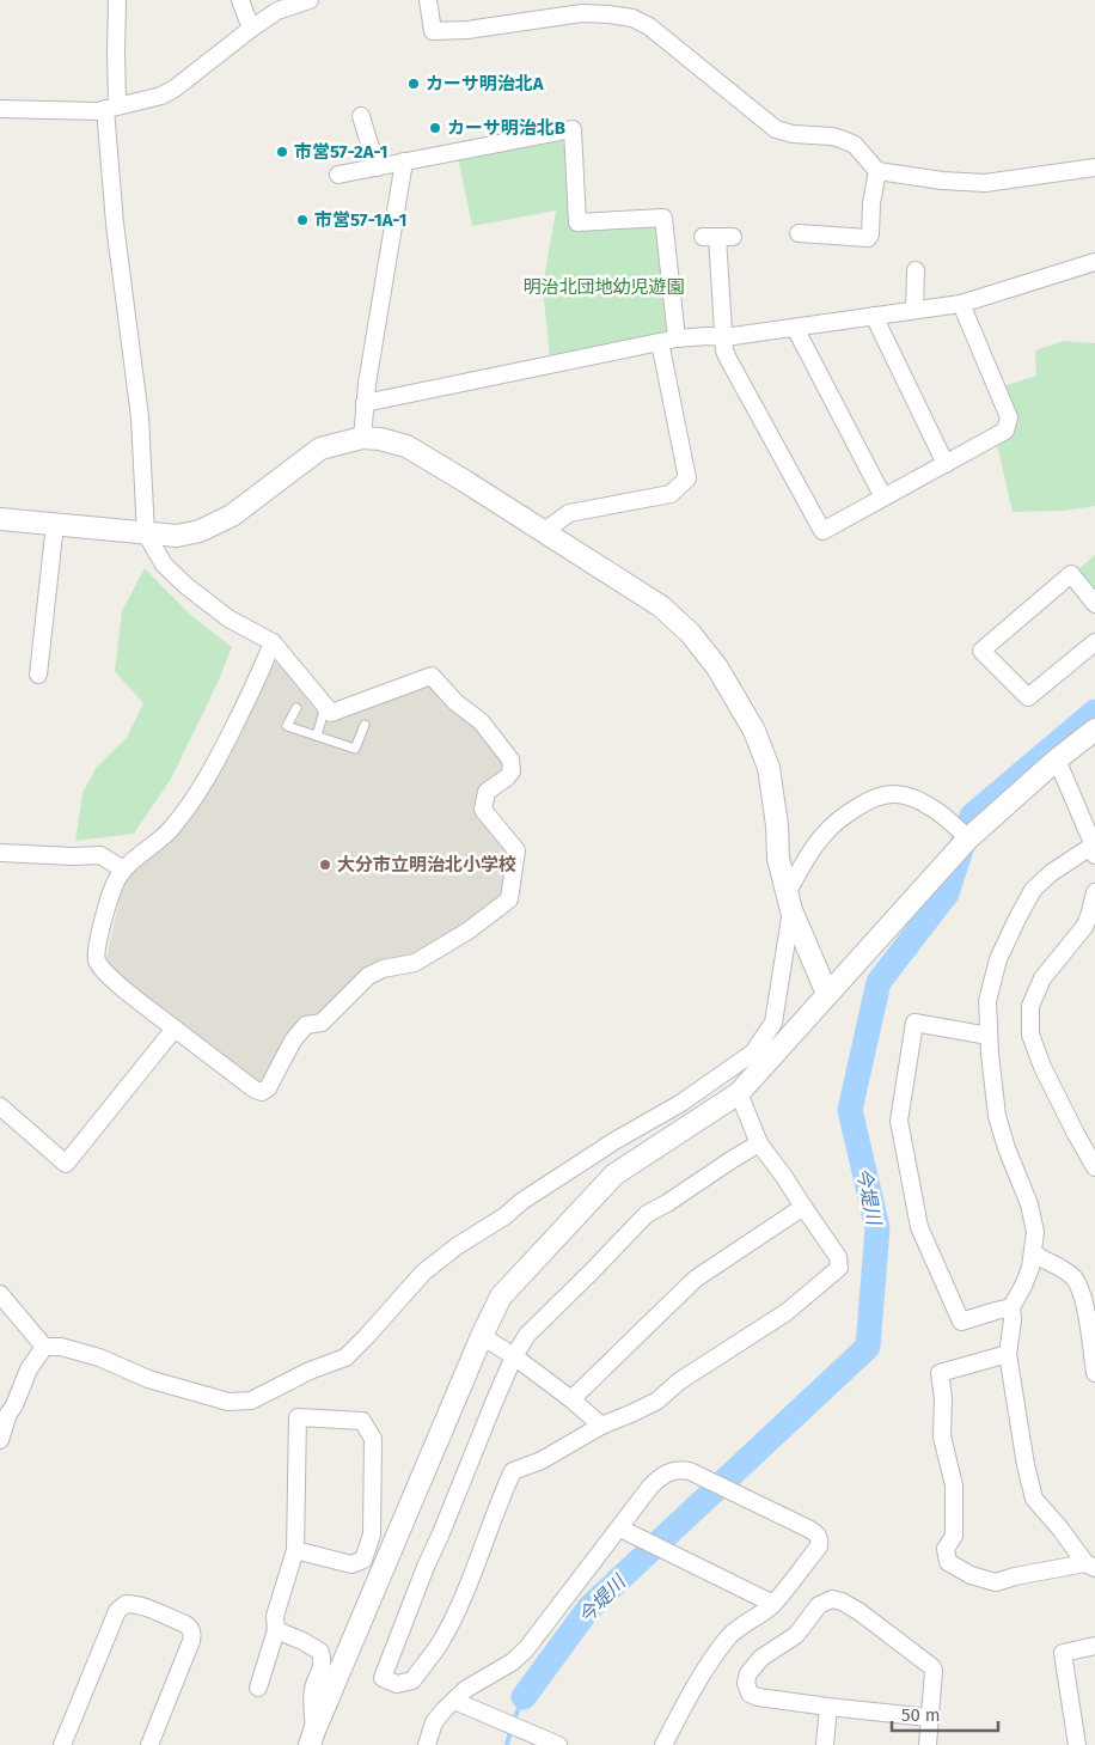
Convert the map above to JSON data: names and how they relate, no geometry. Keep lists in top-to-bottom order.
{
  "water": ["今堤川"],
  "parks": ["明治北団地幼児遊園"],
  "places": [
    "カーサ明治北A",
    "カーサ明治北B",
    "市営57-2A-1",
    "市営57-1A-1",
    "大分市立明治北小学校"
  ],
  "scale_bar": "50 m"
}
